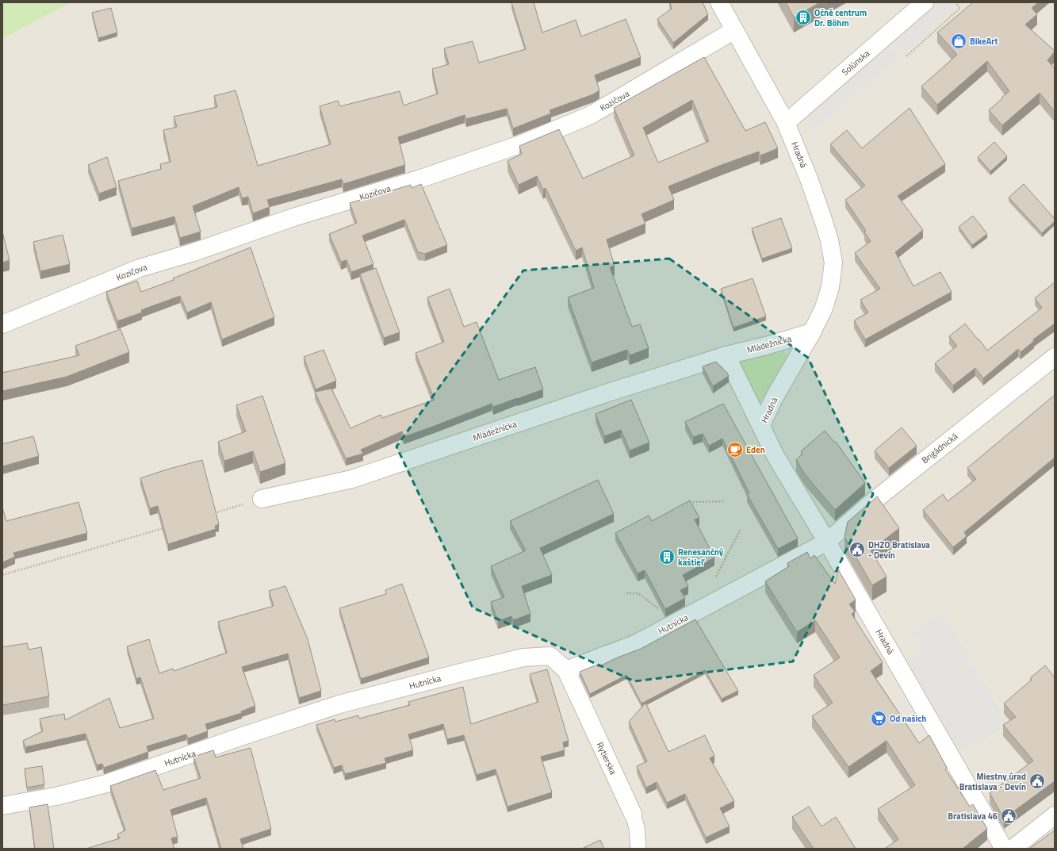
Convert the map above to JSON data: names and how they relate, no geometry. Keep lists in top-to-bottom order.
{
  "streets": {
    "street": [
      "Solúnska",
      "Kozičova",
      "Hradná",
      "Mládežnícka",
      "Brigádnická",
      "Hutnícka",
      "Rytierska"
    ]
  },
  "crossings": [
    ["Solúnska", "Hradná"],
    ["Kozičova", "Hradná"],
    ["Hradná", "Mládežnícka"],
    ["Hradná", "Brigádnická"],
    ["Hradná", "Hutnícka"],
    ["Brigádnická", "Hutnícka"],
    ["Hutnícka", "Rytierska"]
  ],
  "places": {
    "building": ["Očné centrum Dr. Böhm", "Renesančný kaštieľ"],
    "shop": ["BikeArt"],
    "cafe": ["Eden"],
    "public building": ["DHZO Bratislava - Devín", "Miestny úrad Bratislava - Devín", "Bratislava 46"],
    "supermarket": ["Od našich"]
  }
}
